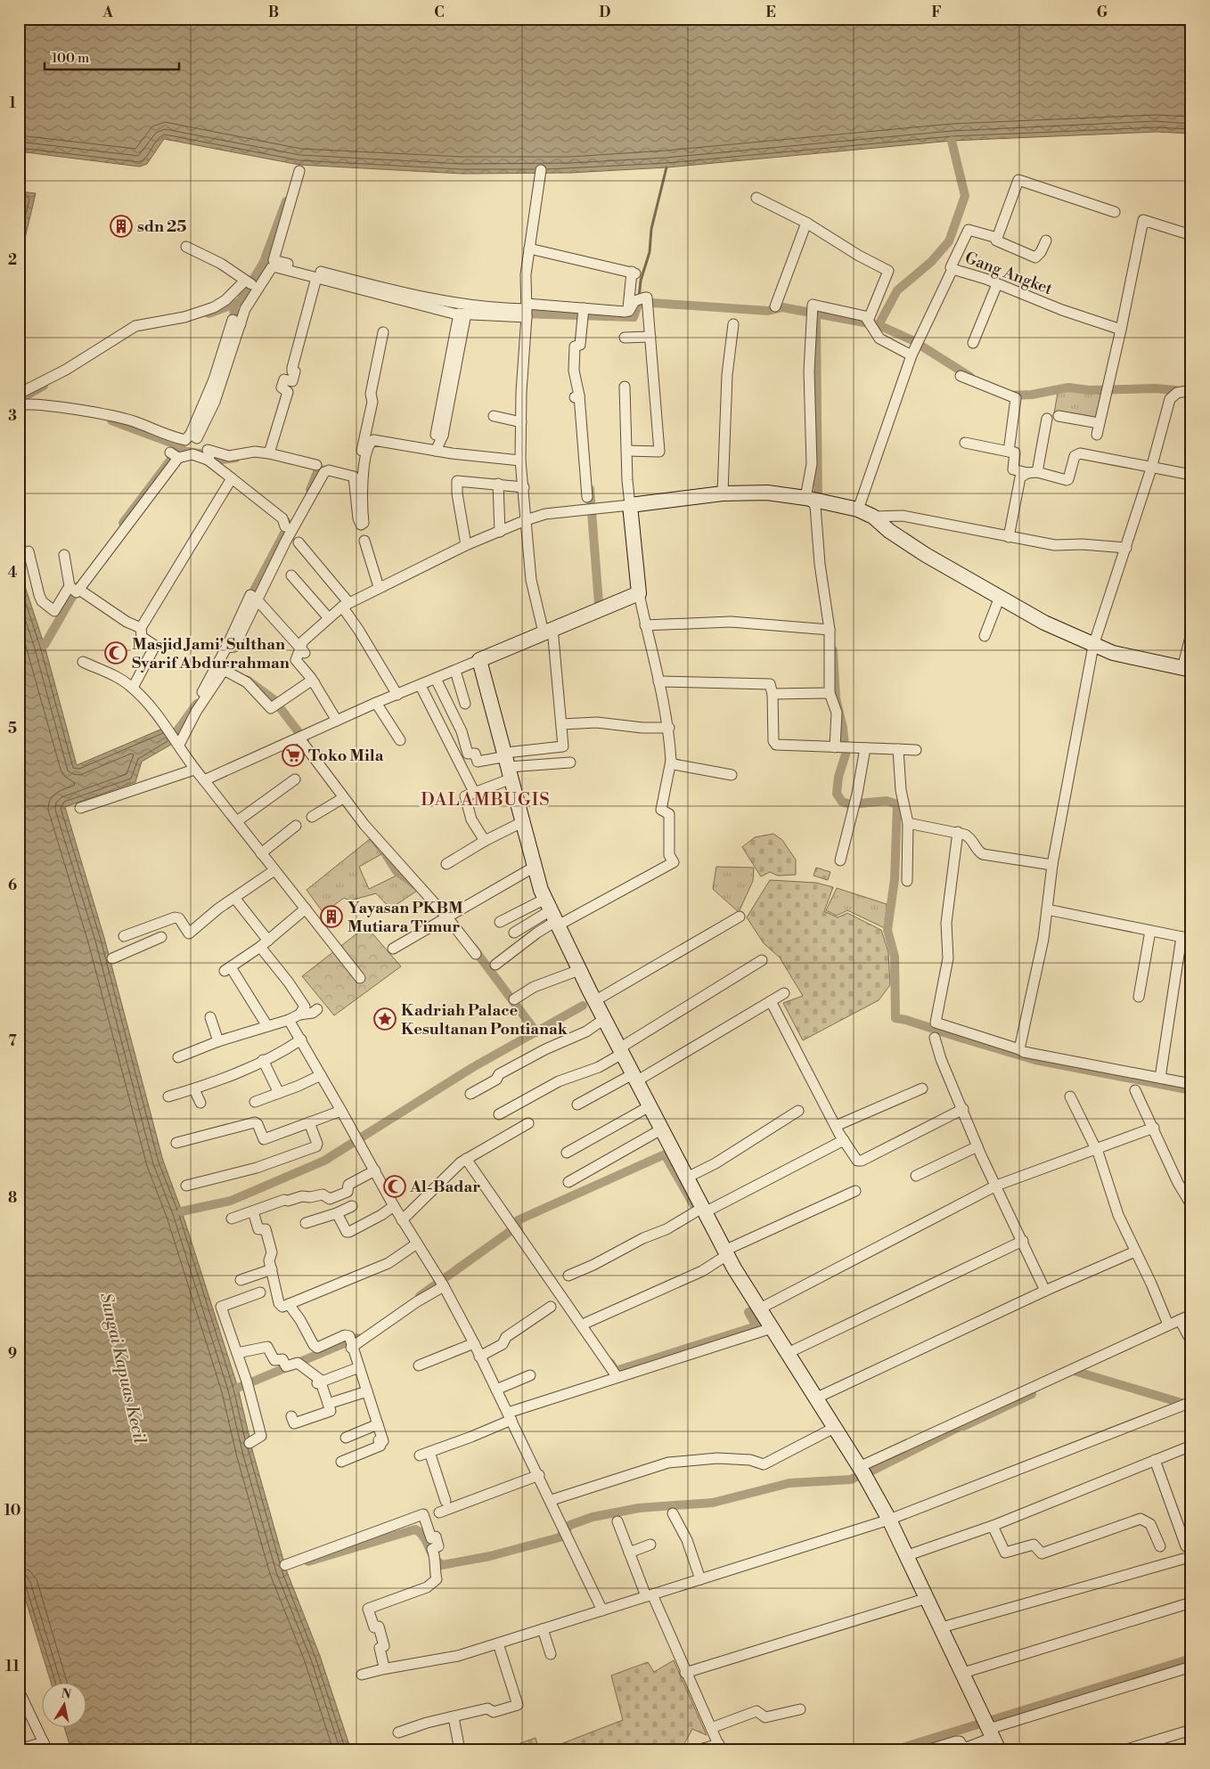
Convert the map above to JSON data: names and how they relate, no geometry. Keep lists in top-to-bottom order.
{
  "streets": {
    "street": ["Gang Angket"]
  },
  "districts": ["DALAMBUGIS"],
  "water": ["Sungai Kapuas Kecil"],
  "places": {
    "building": ["sdn 25", "Yayasan PKBM Mutiara Timur"],
    "mosque": ["Masjid Jami' Sulthan Syarif Abdurrahman", "Al-Badar"],
    "supermarket": ["Toko Mila"],
    "place": ["Kadriah Palace Kesultanan Pontianak"]
  },
  "scale_bar": "100 m",
  "north": "top",
  "grid": {
    "columns": [
      "A",
      "B",
      "C",
      "D",
      "E",
      "F",
      "G"
    ],
    "rows": [
      "1",
      "2",
      "3",
      "4",
      "5",
      "6",
      "7",
      "8",
      "9",
      "10",
      "11"
    ]
  }
}
